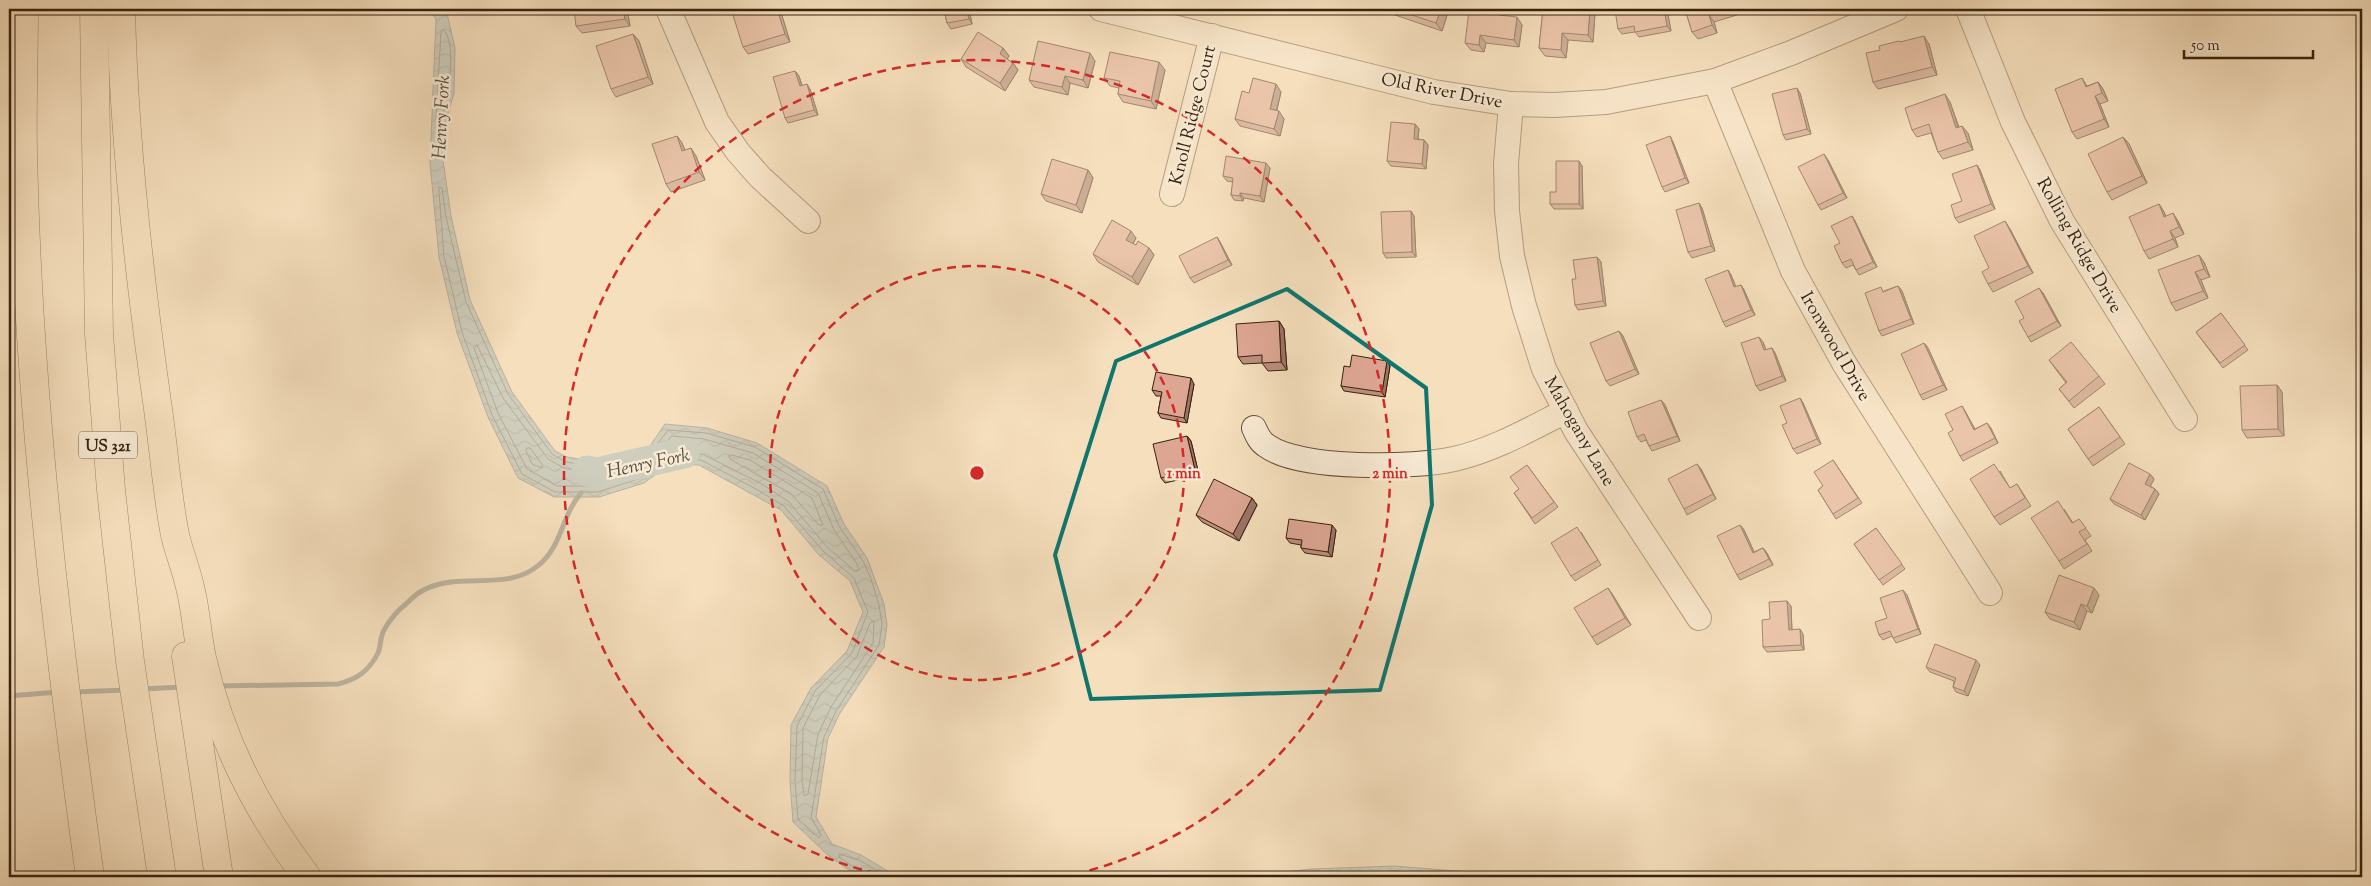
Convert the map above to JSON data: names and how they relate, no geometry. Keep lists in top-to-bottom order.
{
  "streets": {
    "highway": ["US 321"],
    "street": [
      "Old River Drive",
      "Knoll Ridge Court",
      "Rolling Ridge Drive",
      "Ironwood Drive",
      "Mahogany Lane"
    ]
  },
  "crossings": [
    ["Old River Drive", "Knoll Ridge Court"],
    ["Old River Drive", "Ironwood Drive"],
    ["Old River Drive", "Mahogany Lane"]
  ],
  "water": ["Henry Fork"],
  "scale_bar": "50 m",
  "rings": ["1 min", "2 min"]
}
